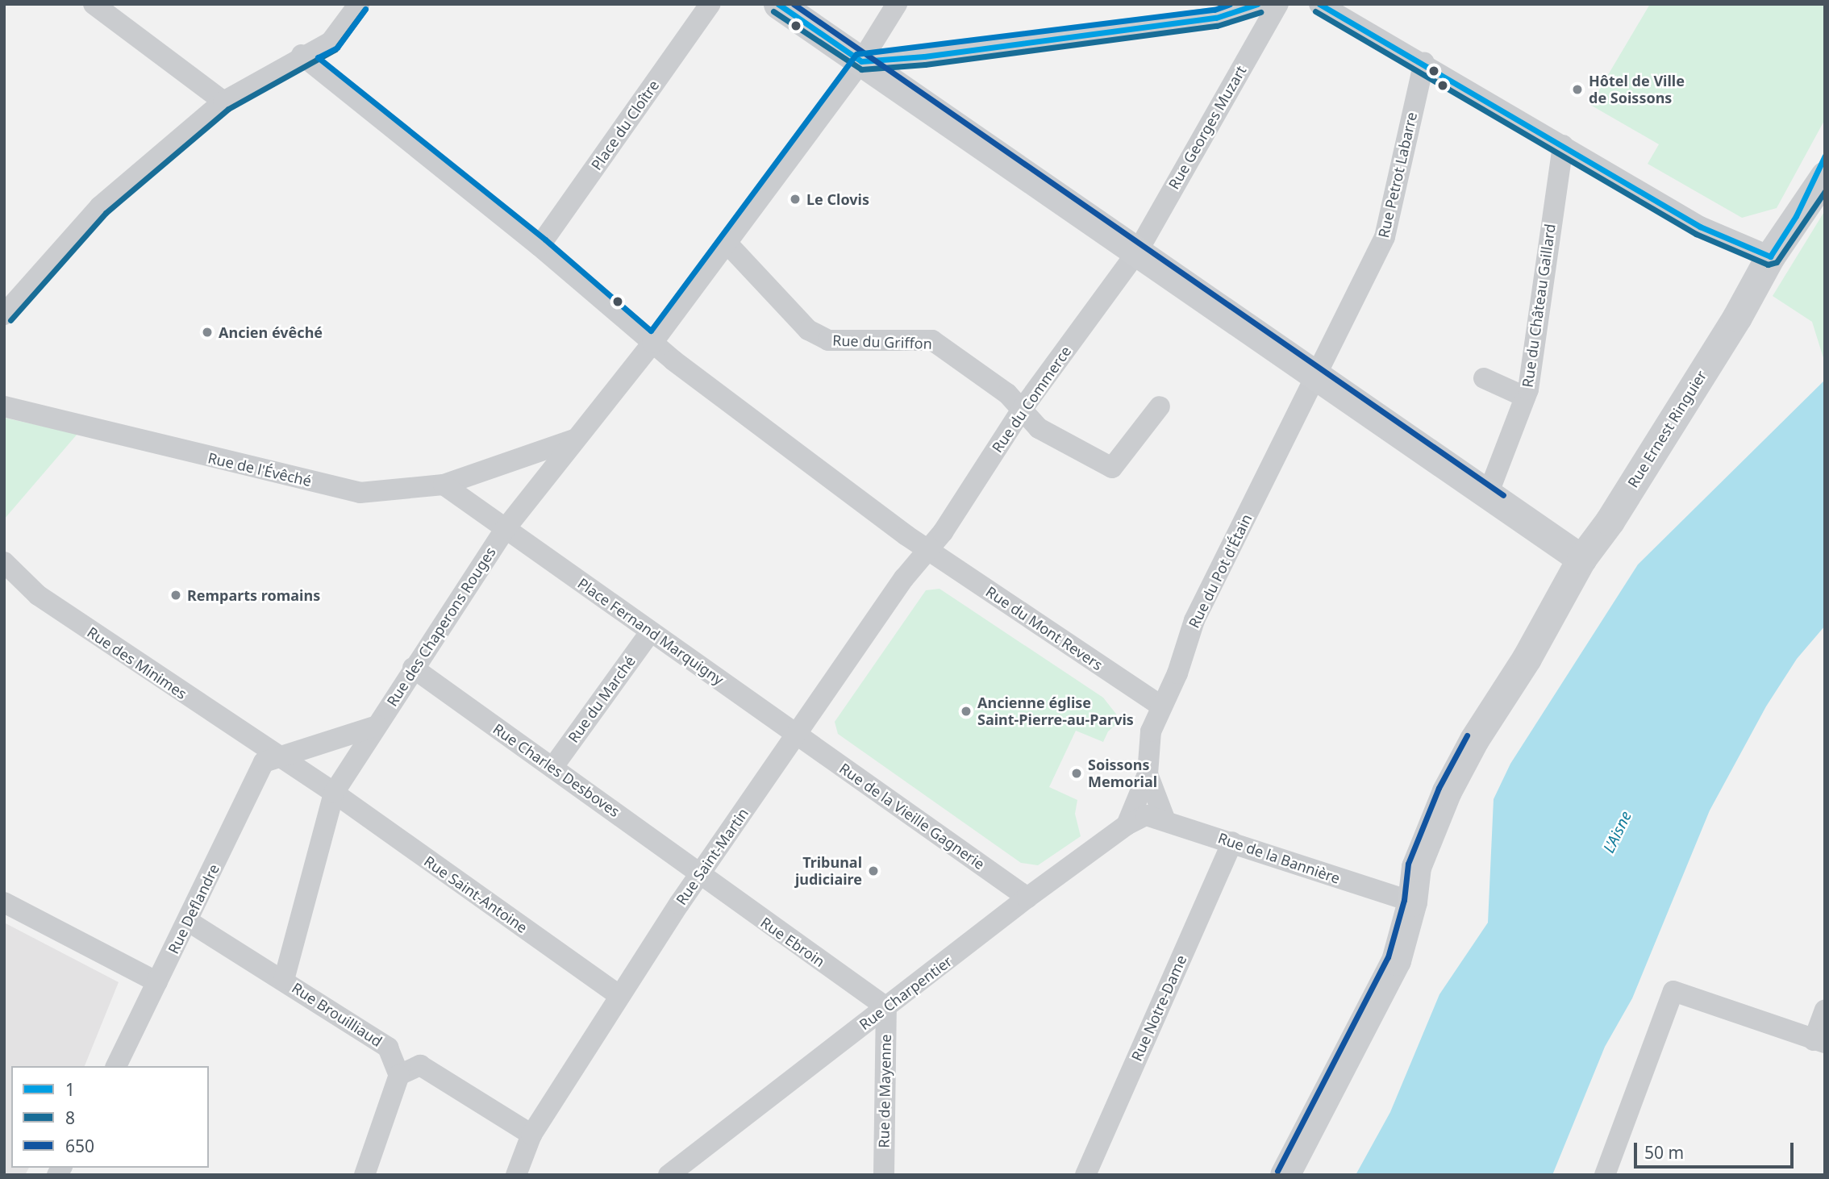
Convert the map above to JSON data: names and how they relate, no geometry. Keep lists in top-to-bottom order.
{
  "streets": {
    "main road": ["Rue Ernest Ringuier"],
    "street": [
      "Place du Cloître",
      "Rue Georges Muzart",
      "Rue Petrot Labarre",
      "Rue du Château Gaillard",
      "Rue du Griffon",
      "Rue du Commerce",
      "Rue de l'Évêché",
      "Rue du Pot d'Étain",
      "Rue des Chaperons Rouges",
      "Rue du Mont Revers",
      "Place Fernand Marquigny",
      "Rue des Minimes",
      "Rue du Marché",
      "Rue Charles Desboves",
      "Rue de la Vieille Gagnerie",
      "Rue Saint-Martin",
      "Rue de la Bannière",
      "Rue Saint-Antoine",
      "Rue Deflandre",
      "Rue Ebroin",
      "Rue Charpentier",
      "Rue Notre-Dame",
      "Rue Brouilliaud",
      "Rue de Mayenne"
    ]
  },
  "crossings": [
    ["Rue Georges Muzart", "Rue du Commerce"],
    ["Rue Petrot Labarre", "Rue du Pot d'Étain"],
    ["Rue du Griffon", "Rue du Commerce"],
    ["Rue du Griffon", "Rue des Chaperons Rouges"],
    ["Rue du Commerce", "Rue du Mont Revers"],
    ["Rue du Commerce", "Rue Saint-Martin"],
    ["Rue Ernest Ringuier", "Rue de la Bannière"],
    ["Rue de l'Évêché", "Rue des Chaperons Rouges"],
    ["Rue du Pot d'Étain", "Rue du Mont Revers"],
    ["Rue du Pot d'Étain", "Rue de la Bannière"],
    ["Rue du Pot d'Étain", "Rue Charpentier"],
    ["Rue des Chaperons Rouges", "Place Fernand Marquigny"],
    ["Rue des Chaperons Rouges", "Rue des Minimes"],
    ["Rue des Chaperons Rouges", "Rue Charles Desboves"],
    ["Rue des Chaperons Rouges", "Rue Saint-Antoine"],
    ["Rue des Chaperons Rouges", "Rue Brouilliaud"],
    ["Rue du Mont Revers", "Rue Saint-Martin"],
    ["Place Fernand Marquigny", "Rue du Marché"],
    ["Place Fernand Marquigny", "Rue de la Vieille Gagnerie"],
    ["Place Fernand Marquigny", "Rue Saint-Martin"],
    ["Rue des Minimes", "Rue Saint-Antoine"],
    ["Rue des Minimes", "Rue Deflandre"],
    ["Rue du Marché", "Rue Charles Desboves"],
    ["Rue Charles Desboves", "Rue Saint-Martin"],
    ["Rue Charles Desboves", "Rue Ebroin"],
    ["Rue de la Vieille Gagnerie", "Rue Saint-Martin"],
    ["Rue de la Vieille Gagnerie", "Rue Charpentier"],
    ["Rue Saint-Martin", "Rue Saint-Antoine"],
    ["Rue Saint-Martin", "Rue Ebroin"],
    ["Rue de la Bannière", "Rue Charpentier"],
    ["Rue de la Bannière", "Rue Notre-Dame"],
    ["Rue Deflandre", "Rue Brouilliaud"],
    ["Rue Ebroin", "Rue Charpentier"],
    ["Rue Ebroin", "Rue de Mayenne"],
    ["Rue Charpentier", "Rue de Mayenne"]
  ],
  "water": ["L'Aisne"],
  "places": [
    "Hôtel de Ville de Soissons",
    "Le Clovis",
    "Ancien évêché",
    "Remparts romains",
    "Ancienne église Saint-Pierre-au-Parvis",
    "Soissons Memorial",
    "Tribunal judiciaire"
  ],
  "lines": ["transit line 1", "transit line 650", "transit line 8"],
  "legend": ["1", "8", "650"],
  "scale_bar": "50 m"
}
